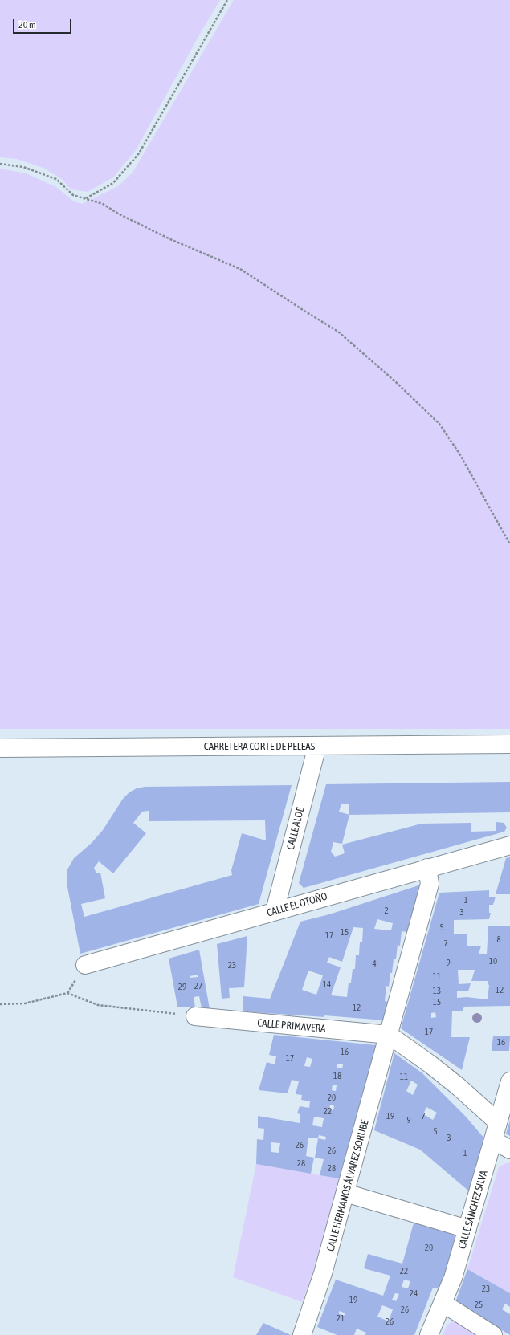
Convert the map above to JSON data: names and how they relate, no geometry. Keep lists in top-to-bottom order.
{
  "streets": {
    "street": [
      "CARRETERA CORTE DE PELEAS",
      "CALLE ALOE",
      "CALLE EL OTOÑO",
      "CALLE PRIMAVERA",
      "CALLE HERMANOS ÁLVAREZ SORUBE",
      "CALLE SÁNCHEZ SILVA"
    ]
  },
  "crossings": [
    ["CARRETERA CORTE DE PELEAS", "CALLE ALOE"],
    ["CALLE ALOE", "CALLE EL OTOÑO"],
    ["CALLE EL OTOÑO", "CALLE HERMANOS ÁLVAREZ SORUBE"],
    ["CALLE PRIMAVERA", "CALLE HERMANOS ÁLVAREZ SORUBE"]
  ],
  "house_numbers": [
    "1",
    "2",
    "3",
    "5",
    "15",
    "17",
    "8",
    "7",
    "10",
    "9",
    "4",
    "23",
    "11",
    "14",
    "27",
    "29",
    "12",
    "13",
    "15",
    "12",
    "17",
    "16",
    "16",
    "17",
    "18",
    "11",
    "20",
    "22",
    "19",
    "7",
    "9",
    "5",
    "3",
    "26",
    "26",
    "1",
    "28",
    "28",
    "20",
    "22",
    "23",
    "24",
    "19",
    "25",
    "26",
    "21",
    "26"
  ],
  "scale_bar": "20 m"
}
